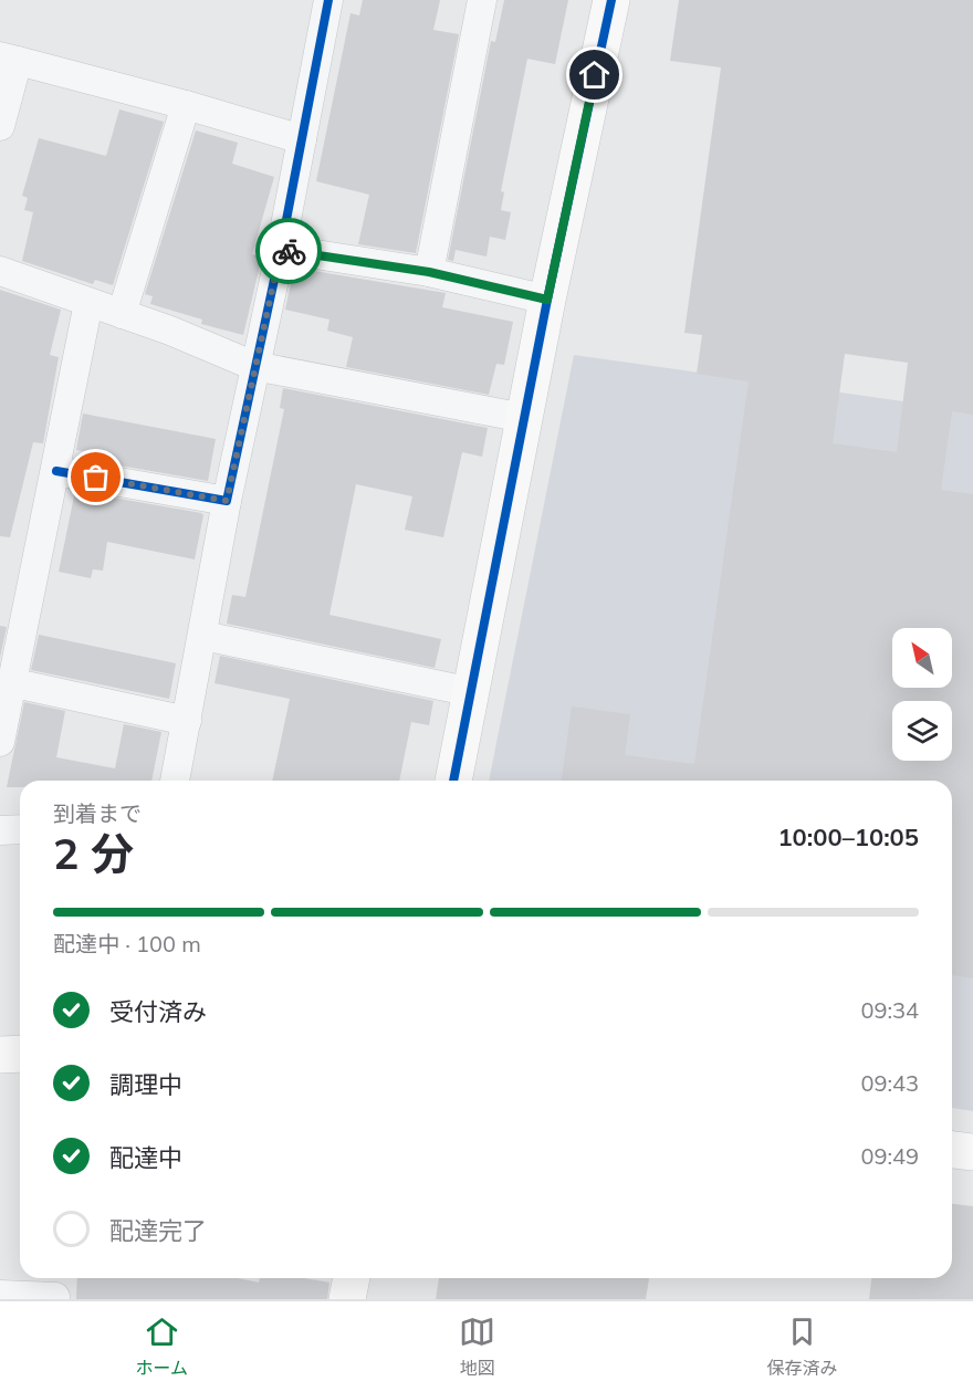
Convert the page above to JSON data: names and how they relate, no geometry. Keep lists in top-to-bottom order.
{
  "north": "top left",
  "page": {
    "heading": ["2 分", "到着まで", "10:00–10:05"],
    "bar": "配達中 · 100 m",
    "list": [
      ["受付済み", "09:34"],
      ["調理中", "09:43"],
      ["配達中", "09:49"],
      "配達完了"
    ],
    "tabs": ["ホーム", "地図", "保存済み"]
  }
}
